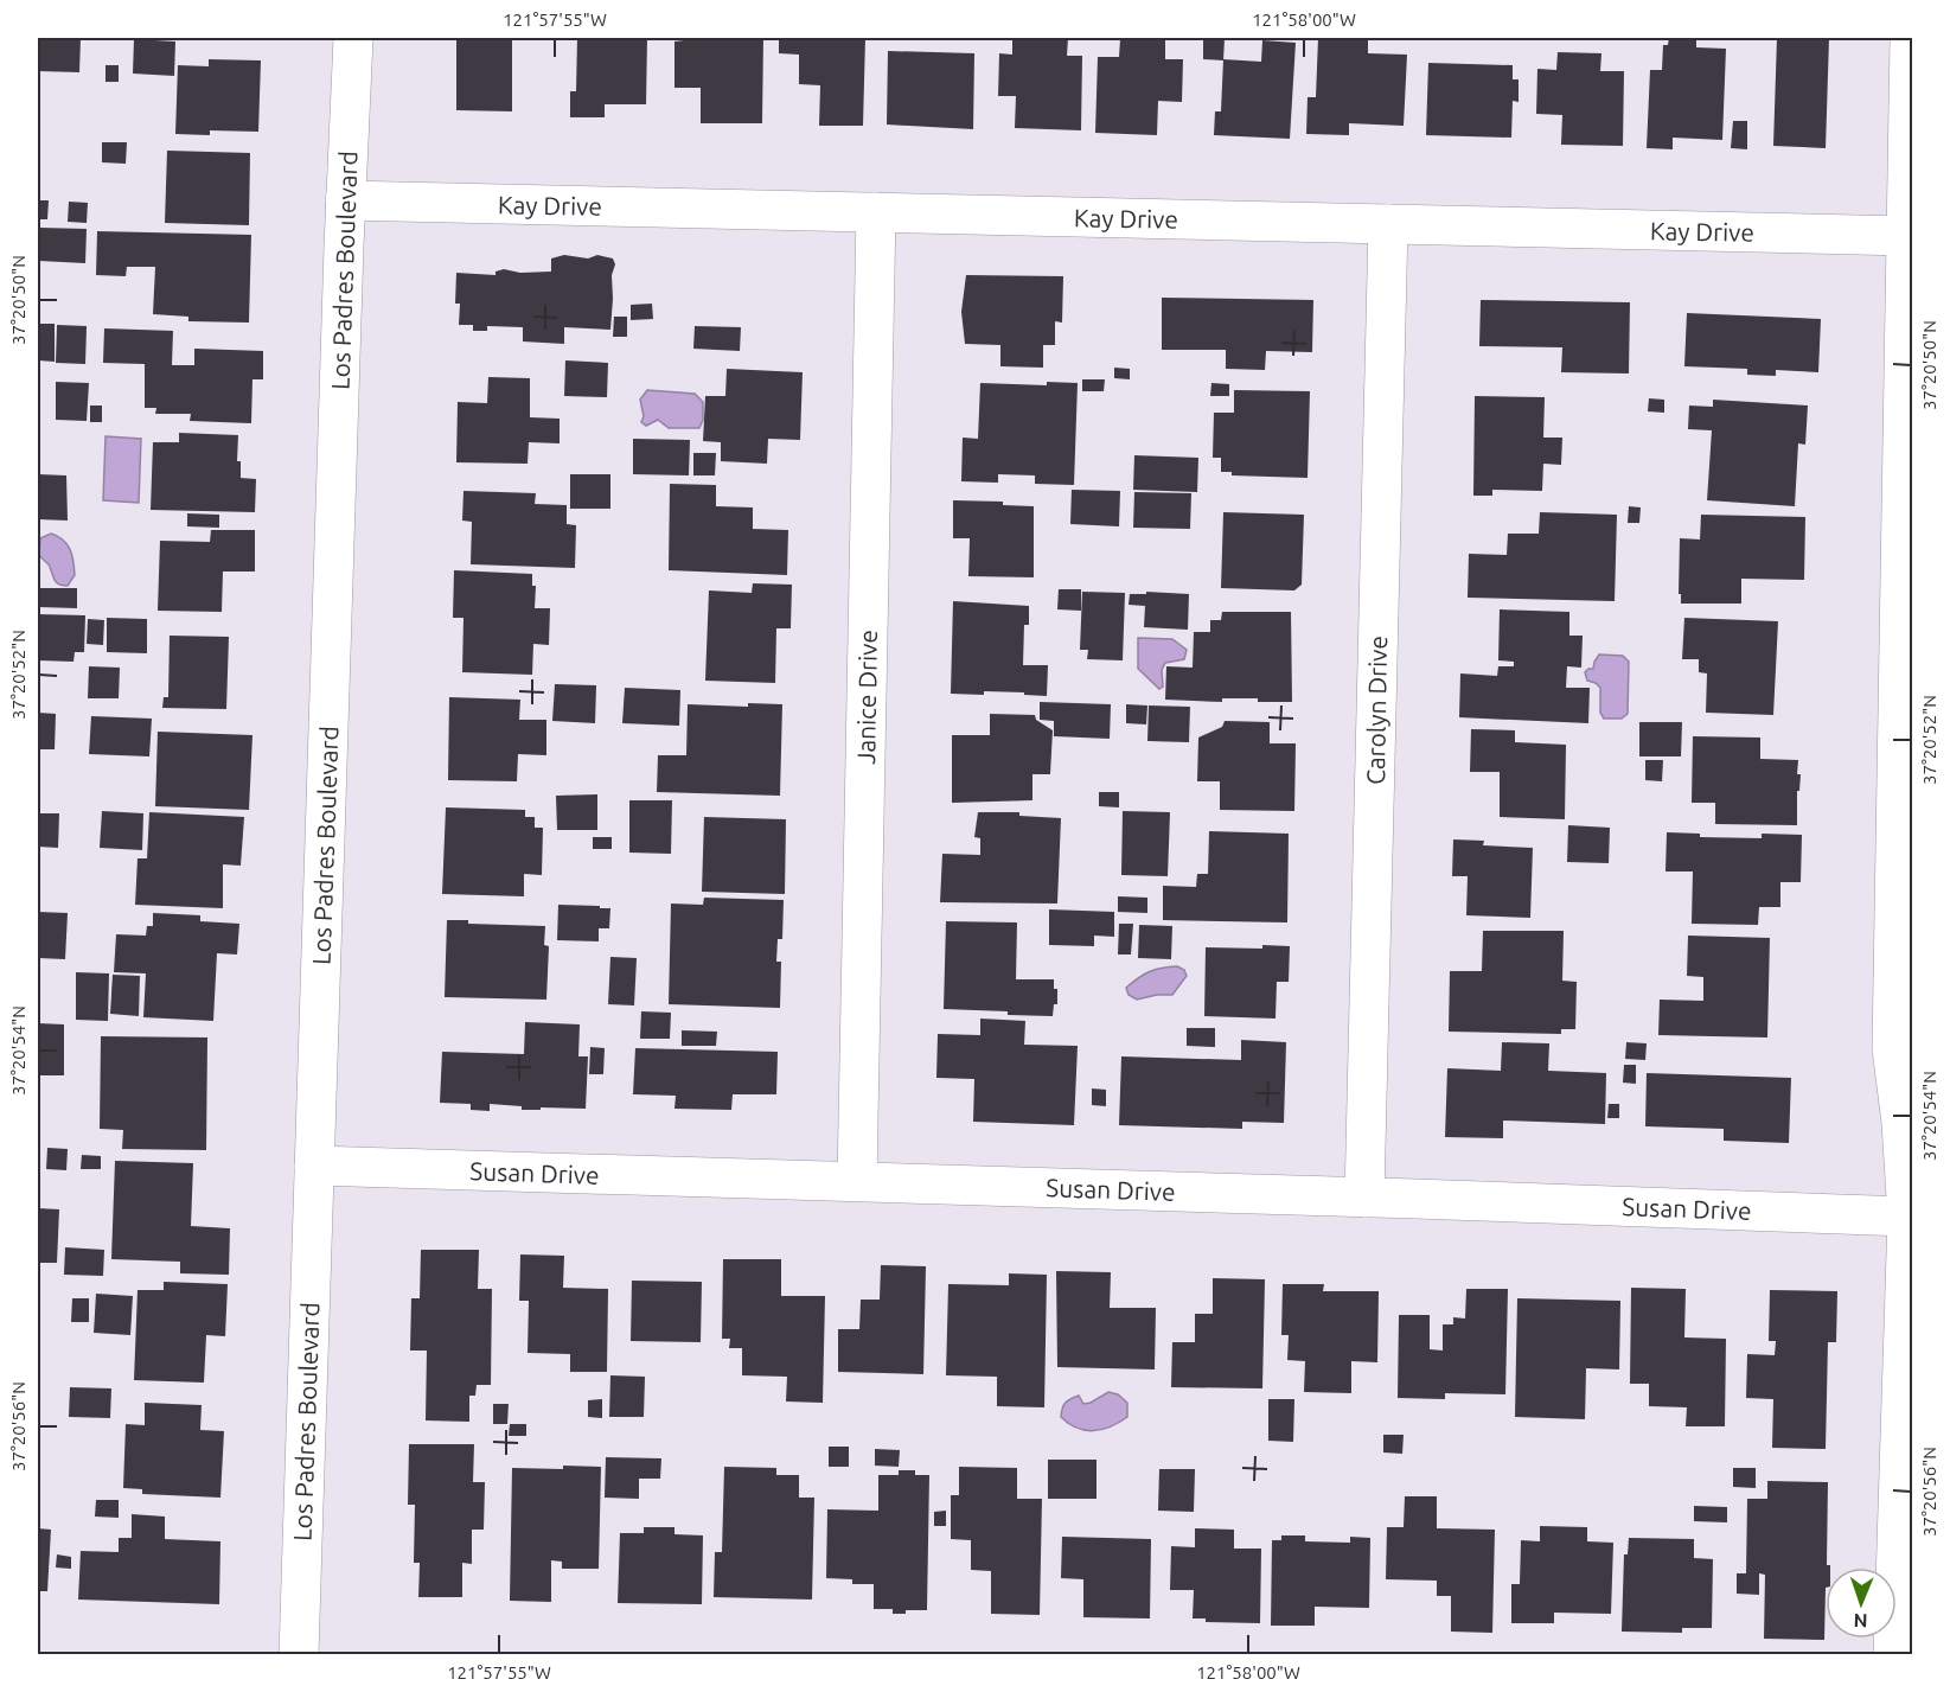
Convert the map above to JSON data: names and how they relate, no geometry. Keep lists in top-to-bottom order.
{
  "streets": {
    "street": [
      "Kay Drive",
      "Los Padres Boulevard",
      "Janice Drive",
      "Carolyn Drive",
      "Susan Drive"
    ]
  },
  "crossings": [
    ["Kay Drive", "Los Padres Boulevard"],
    ["Kay Drive", "Janice Drive"],
    ["Kay Drive", "Carolyn Drive"],
    ["Los Padres Boulevard", "Susan Drive"],
    ["Janice Drive", "Susan Drive"],
    ["Carolyn Drive", "Susan Drive"]
  ],
  "north": "bottom",
  "coordinates": [
    "121°57'55\"W",
    "121°58'00\"W",
    "37°20'50\"N",
    "37°20'52\"N",
    "37°20'54\"N",
    "37°20'56\"N"
  ]
}
